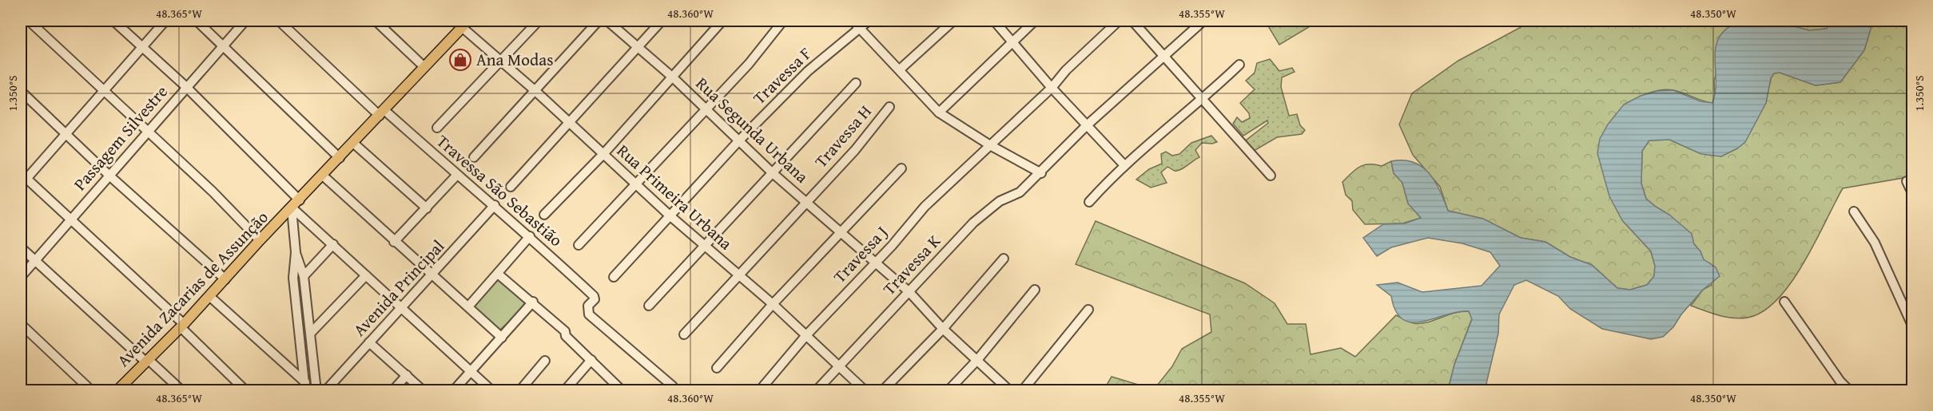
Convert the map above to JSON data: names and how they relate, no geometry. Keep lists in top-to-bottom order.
{
  "streets": {
    "main road": ["Avenida Zacarias de Assunção"],
    "street": [
      "Travessa F",
      "Rua Segunda Urbana",
      "Travessa H",
      "Passagem Silvestre",
      "Travessa São Sebastião",
      "Rua Primeira Urbana",
      "Travessa J",
      "Travessa K",
      "Avenida Principal"
    ]
  },
  "crossings": [
    ["Travessa F", "Rua Segunda Urbana"],
    ["Travessa F", "Rua Primeira Urbana"],
    ["Rua Segunda Urbana", "Travessa H"],
    ["Rua Segunda Urbana", "Travessa J"],
    ["Rua Segunda Urbana", "Travessa K"],
    ["Travessa H", "Rua Primeira Urbana"],
    ["Travessa São Sebastião", "Avenida Principal"],
    ["Travessa São Sebastião", "Avenida Zacarias de Assunção"],
    ["Rua Primeira Urbana", "Travessa J"],
    ["Rua Primeira Urbana", "Travessa K"],
    ["Rua Primeira Urbana", "Avenida Zacarias de Assunção"]
  ],
  "places": {
    "shop": ["Ana Modas"]
  },
  "coordinates": [
    "48.365°W",
    "48.360°W",
    "48.355°W",
    "48.350°W",
    "1.350°S"
  ]
}
